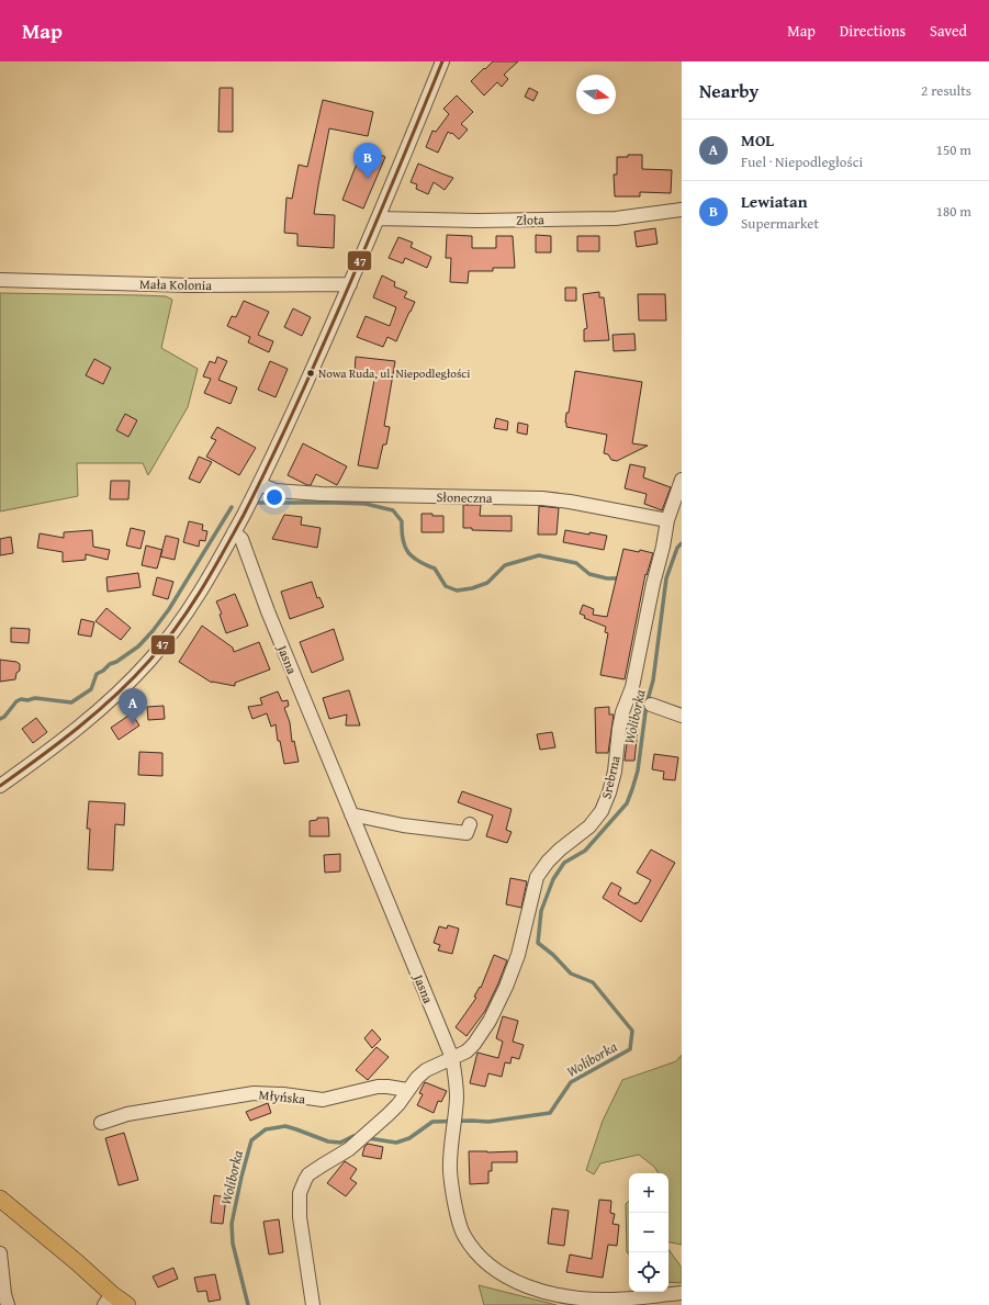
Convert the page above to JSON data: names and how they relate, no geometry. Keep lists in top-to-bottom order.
{
  "streets": {
    "street": [
      "Złota",
      "Mała Kolonia",
      "Słoneczna",
      "Jasna",
      "Srebrna",
      "Młyńska"
    ]
  },
  "crossings": [
    ["Słoneczna", "Srebrna"],
    ["Jasna", "Srebrna"]
  ],
  "water": ["Woliborka"],
  "places": ["Nowa Ruda, ul. Niepodległości"],
  "lines": ["transit line 47"],
  "north": "right",
  "page": {
    "header": "Map",
    "nav": ["Map", "Directions", "Saved"],
    "heading": ["Nearby", "2 results"],
    "list": [
      {
        "mark": "A",
        "name": "MOL",
        "note": "Fuel · Niepodległości",
        "value": "150 m"
      },
      {
        "mark": "B",
        "name": "Lewiatan",
        "note": "Supermarket",
        "value": "180 m"
      }
    ],
    "pins": ["B", "A"],
    "map_buttons": ["+", "−"]
  }
}
